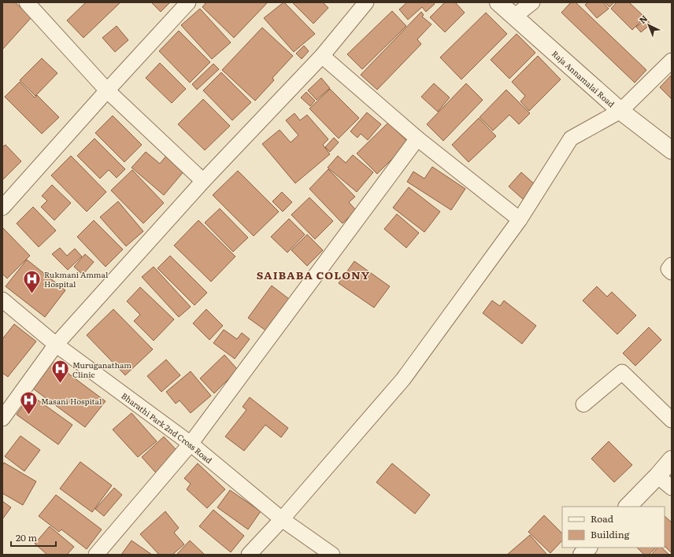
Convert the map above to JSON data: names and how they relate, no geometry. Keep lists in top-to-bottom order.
{
  "streets": {
    "street": ["Raja Annamalai Road", "Bharathi Park 2nd Cross Road"]
  },
  "districts": ["SAIBABA COLONY"],
  "places": {
    "hospital": ["Rukmani Ammal Hospital", "Muruganatham Clinic", "Masani Hospital"]
  },
  "legend": ["Road", "Building"],
  "scale_bar": "20 m",
  "north": "top left"
}
